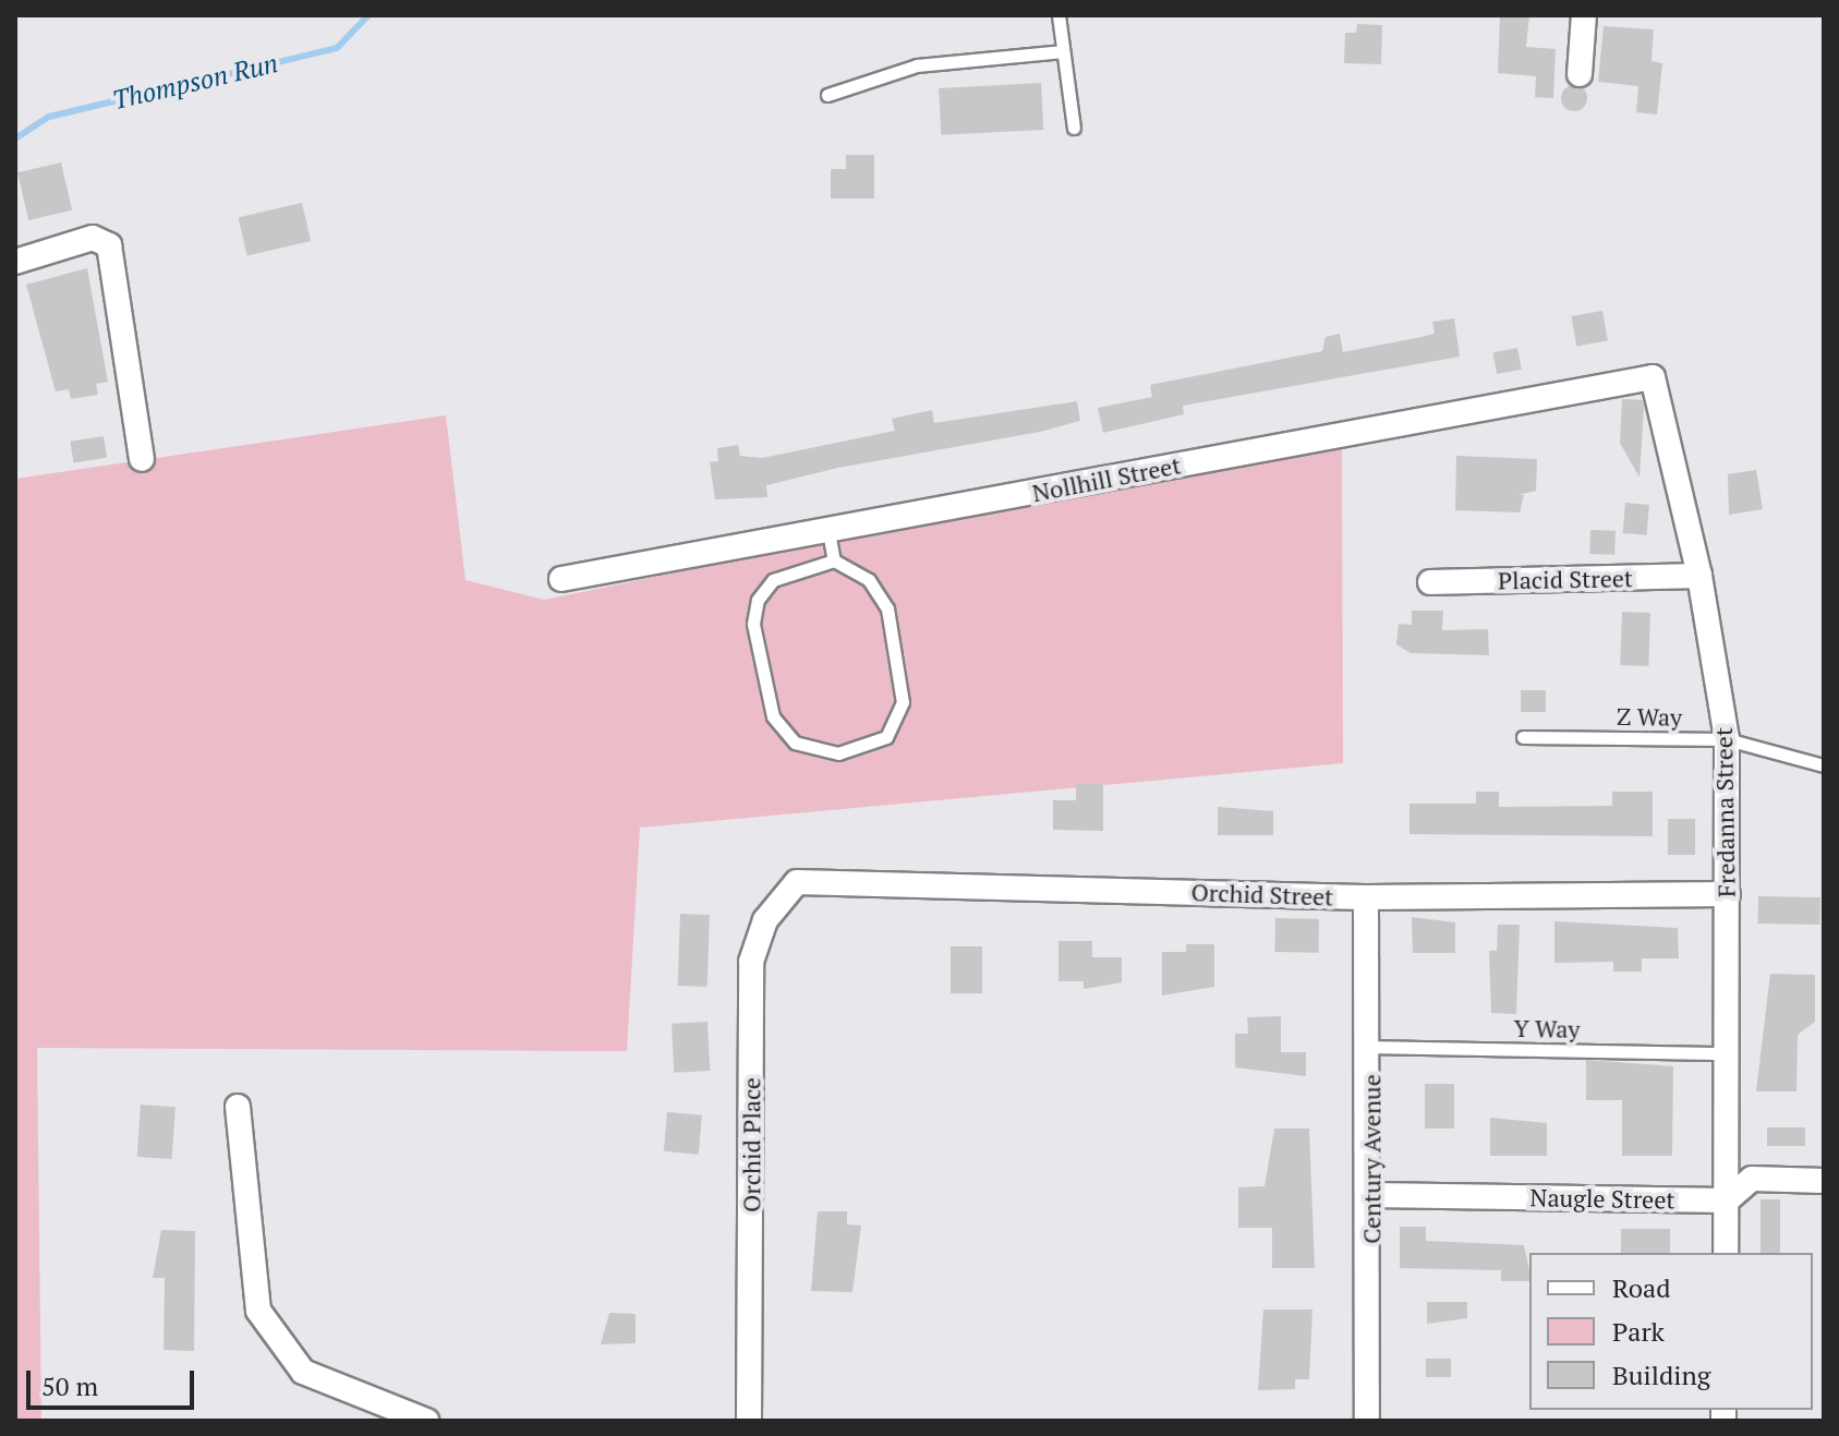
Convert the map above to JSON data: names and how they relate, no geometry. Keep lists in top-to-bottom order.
{
  "streets": {
    "street": [
      "Nollhill Street",
      "Placid Street",
      "Fredanna Street",
      "Orchid Street",
      "Orchid Place",
      "Century Avenue",
      "Naugle Street"
    ],
    "lane": ["Z Way", "Y Way"]
  },
  "crossings": [
    ["Nollhill Street", "Fredanna Street"],
    ["Placid Street", "Fredanna Street"],
    ["Z Way", "Fredanna Street"],
    ["Fredanna Street", "Orchid Street"],
    ["Fredanna Street", "Y Way"],
    ["Fredanna Street", "Naugle Street"],
    ["Orchid Street", "Orchid Place"],
    ["Orchid Street", "Century Avenue"],
    ["Y Way", "Century Avenue"],
    ["Century Avenue", "Naugle Street"]
  ],
  "water": ["Thompson Run"],
  "legend": ["Road", "Park", "Building"],
  "scale_bar": "50 m"
}
